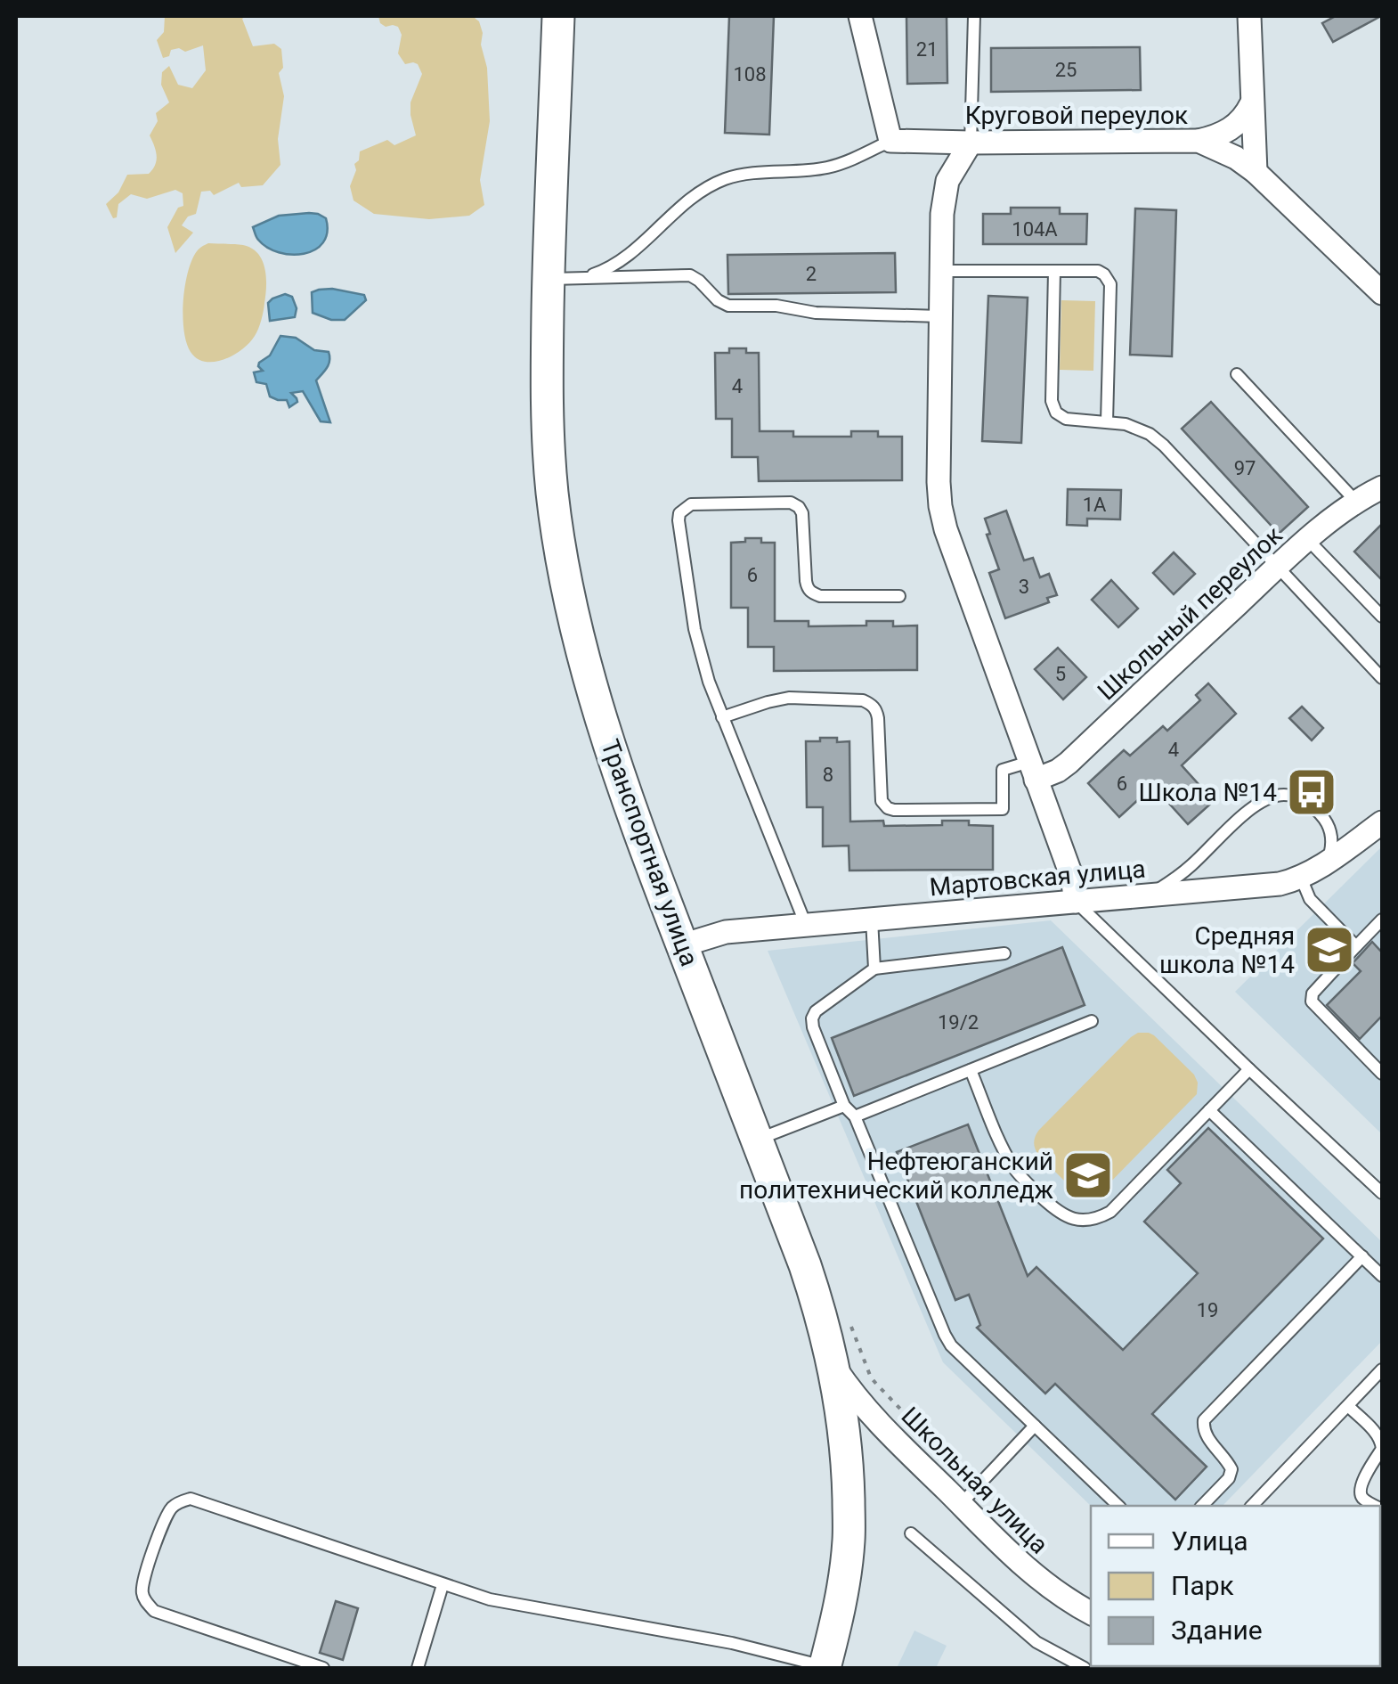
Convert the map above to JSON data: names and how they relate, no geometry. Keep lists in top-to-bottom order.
{
  "streets": {
    "street": [
      "Круговой переулок",
      "Школьный переулок",
      "Транспортная улица",
      "Мартовская улица",
      "Школьная улица"
    ]
  },
  "crossings": [
    ["Транспортная улица", "Мартовская улица"],
    ["Транспортная улица", "Школьная улица"]
  ],
  "places": {
    "bus stop": ["Школа №14"],
    "school or university": ["Средняя школа №14", "Нефтеюганский политехнический колледж"]
  },
  "house_numbers": [
    "21",
    "25",
    "108",
    "104А",
    "2",
    "4",
    "97",
    "1А",
    "6",
    "3",
    "5",
    "4",
    "8",
    "6",
    "19/2",
    "19"
  ],
  "legend": ["Улица", "Парк", "Здание"]
}
